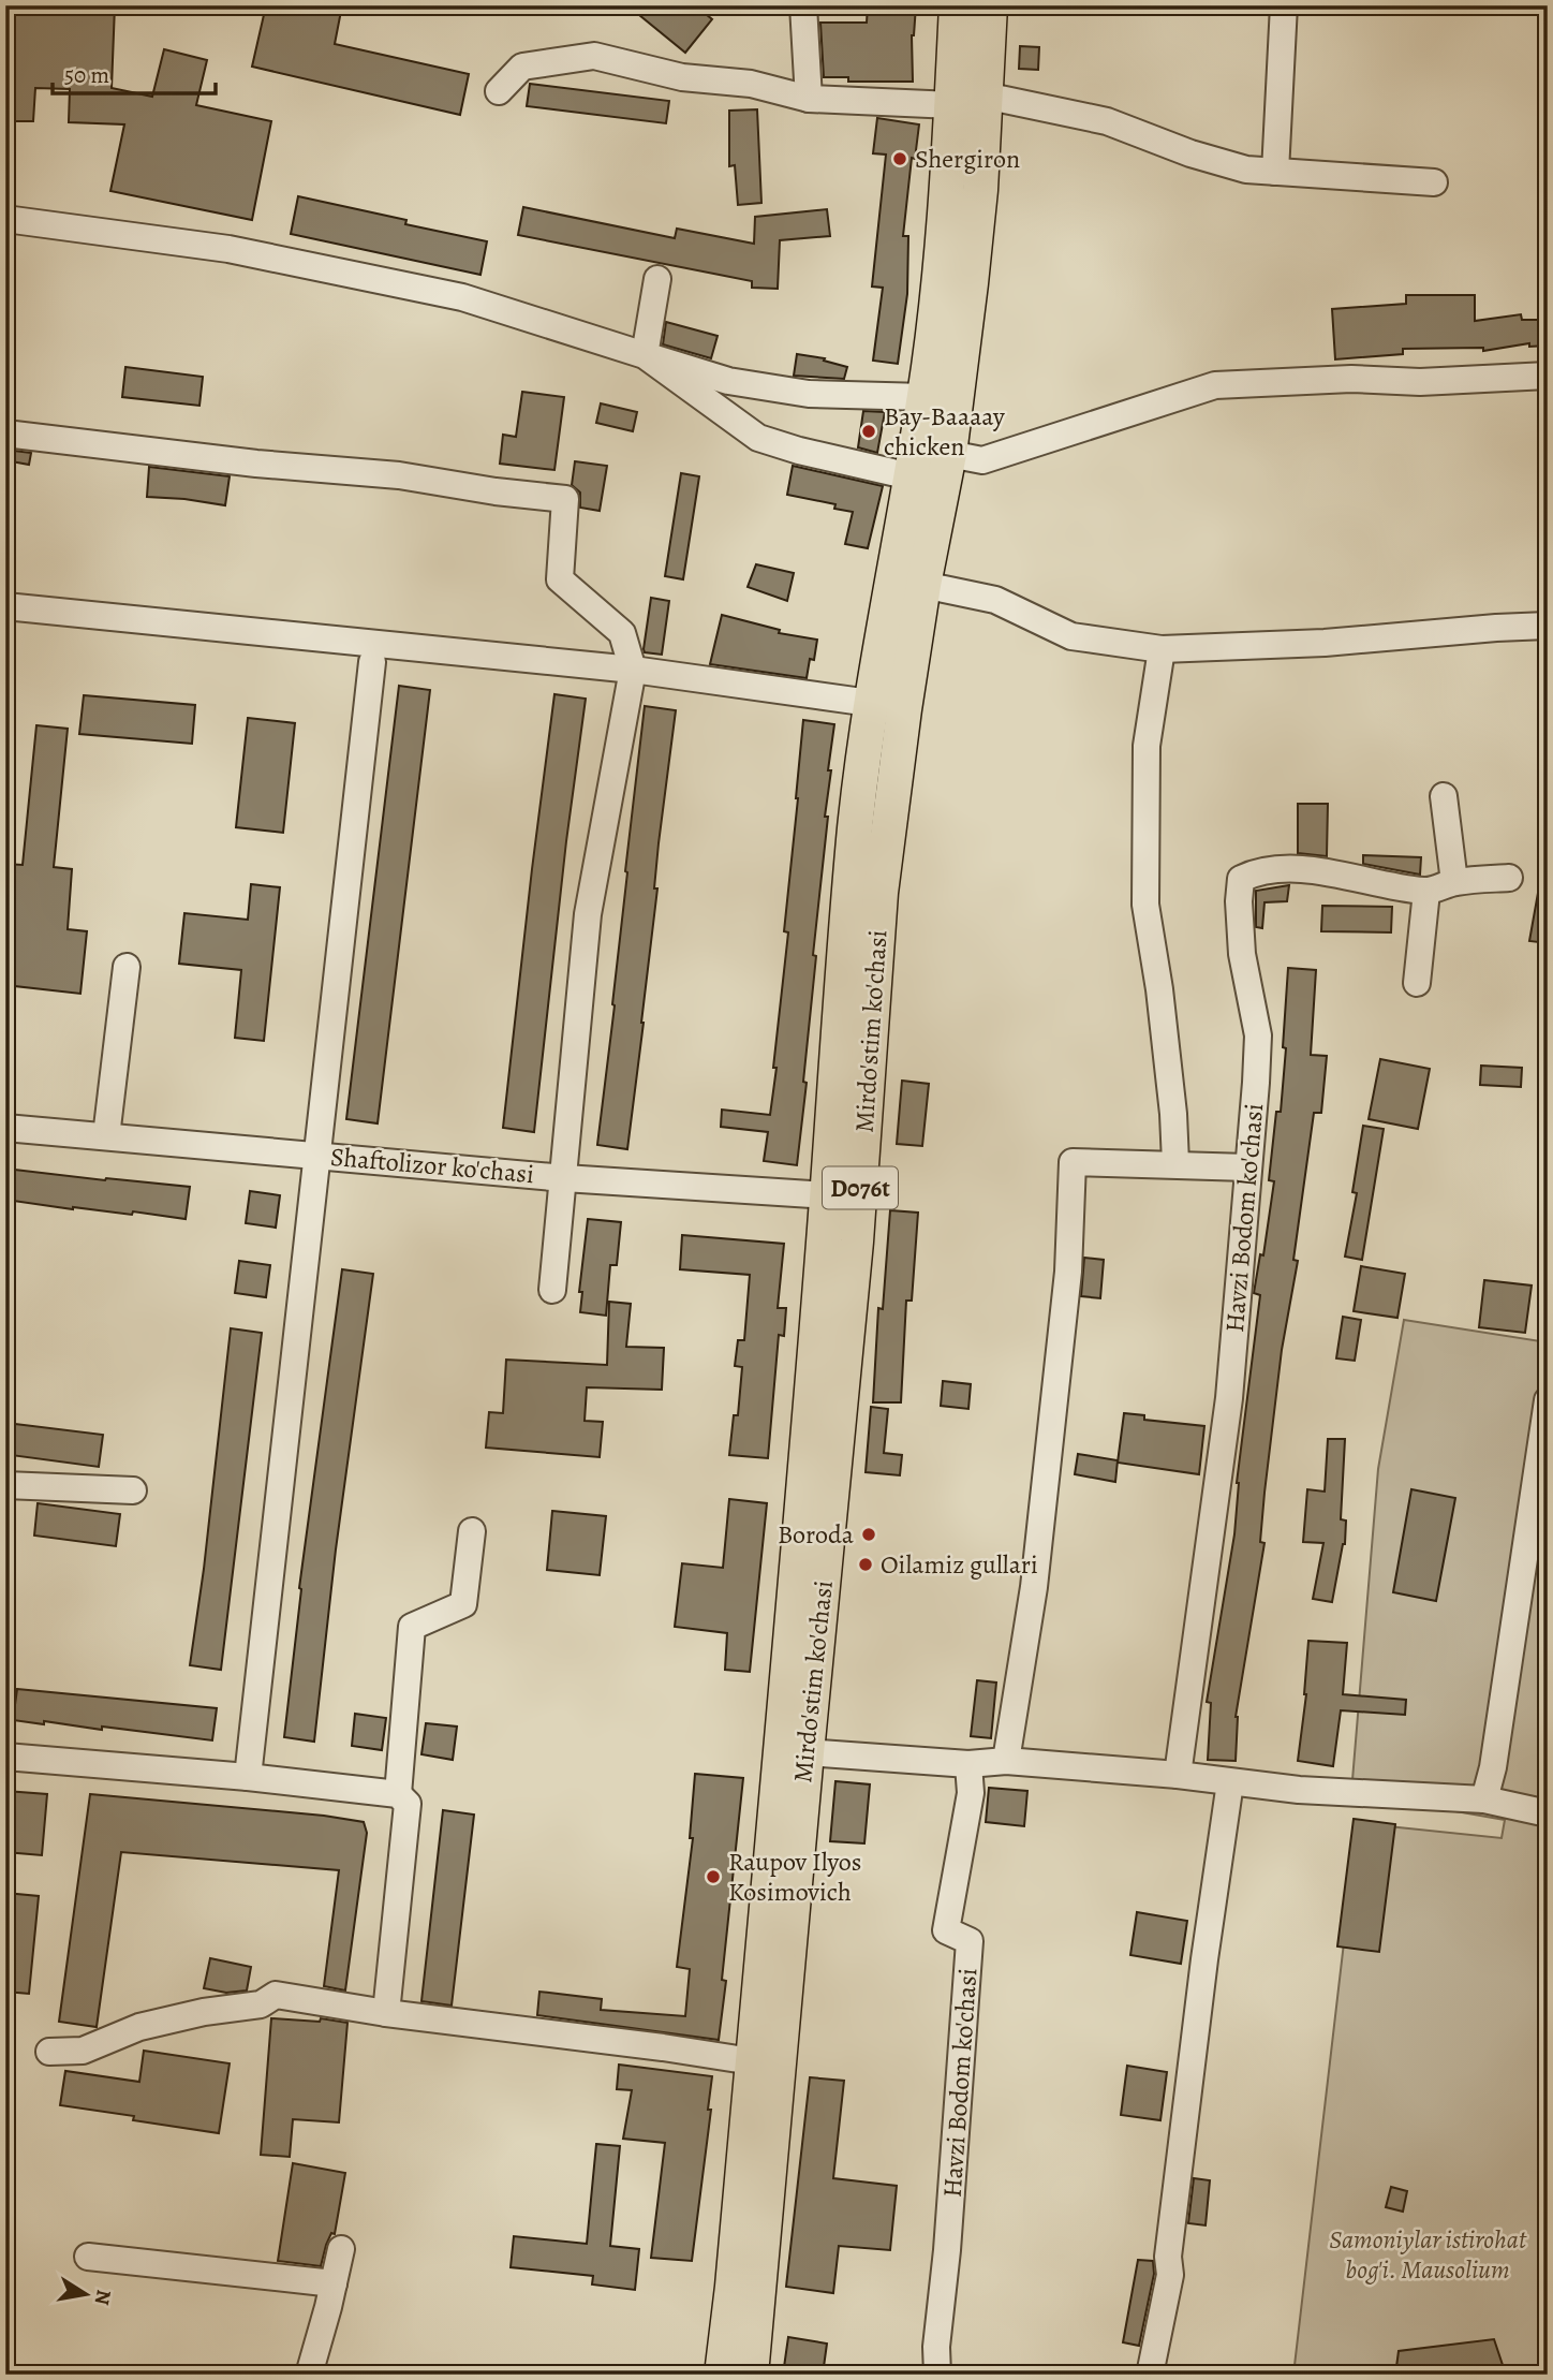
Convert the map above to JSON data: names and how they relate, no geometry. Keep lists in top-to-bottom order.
{
  "streets": {
    "main road": ["Mirdo'stim ko'chasi", "D076t"],
    "street": ["Shaftolizor ko'chasi", "Havzi Bodom ko'chasi"]
  },
  "crossings": [
    ["Mirdo'stim ko'chasi", "Shaftolizor ko'chasi"]
  ],
  "parks": ["Samoniylar istirohat bog'i. Mausolium"],
  "places": [
    "Shergiron",
    "Bay-Baaaay chicken",
    "Boroda",
    "Oilamiz gullari",
    "Raupov Ilyos Kosimovich"
  ],
  "scale_bar": "50 m",
  "north": "right"
}
